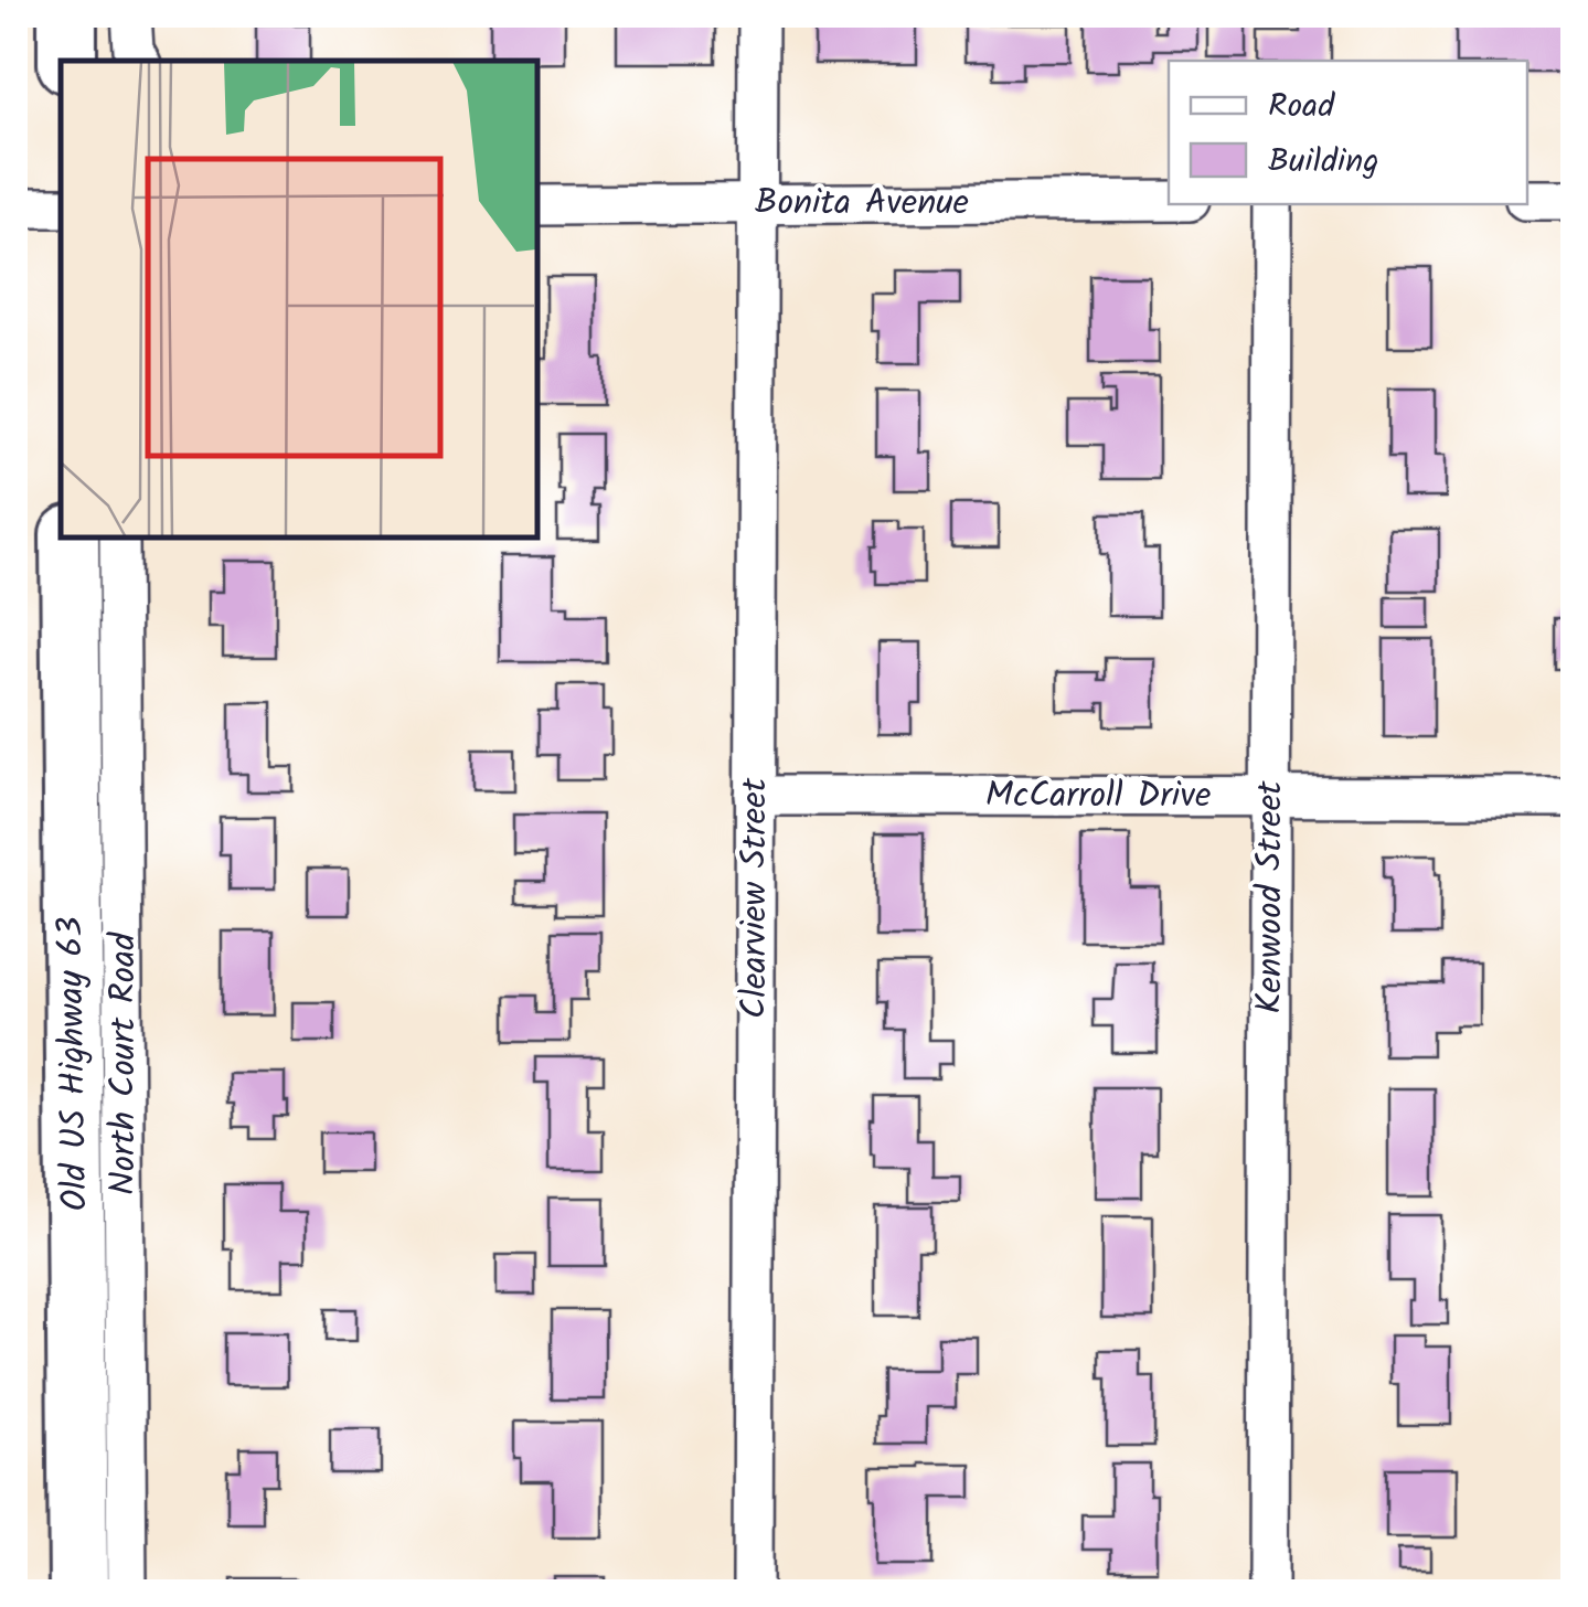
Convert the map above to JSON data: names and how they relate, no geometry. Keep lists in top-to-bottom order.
{
  "streets": {
    "highway": ["Old US Highway 63"],
    "street": [
      "Bonita Avenue",
      "McCarroll Drive",
      "Kenwood Street",
      "Clearview Street",
      "North Court Road"
    ]
  },
  "crossings": [
    ["Bonita Avenue", "Clearview Street"],
    ["McCarroll Drive", "Kenwood Street"],
    ["McCarroll Drive", "Clearview Street"]
  ],
  "legend": ["Road", "Building"]
}
